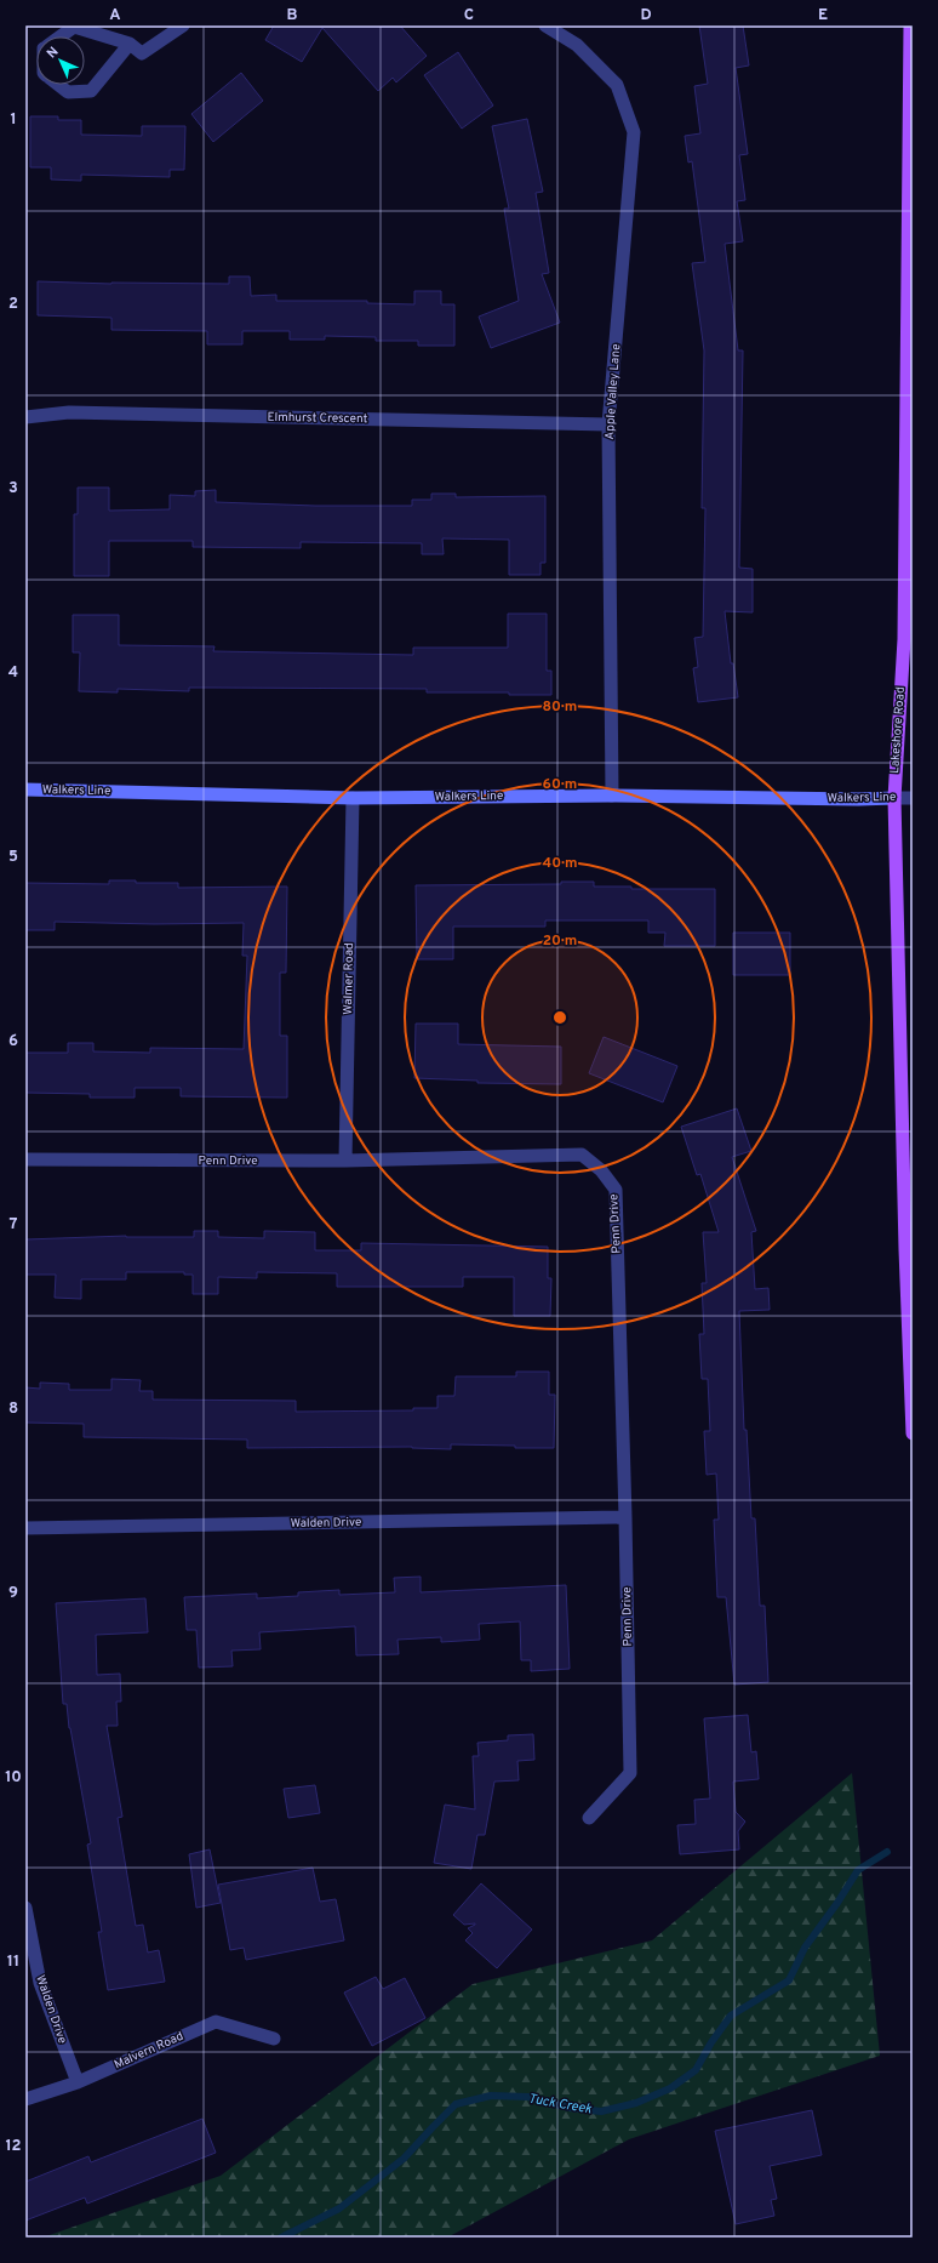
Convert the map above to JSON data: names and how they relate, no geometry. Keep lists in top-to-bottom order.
{
  "streets": {
    "main road": ["Lakeshore Road", "Walkers Line"],
    "street": [
      "Apple Valley Lane",
      "Elmhurst Crescent",
      "Walmer Road",
      "Penn Drive",
      "Walden Drive",
      "Malvern Road"
    ]
  },
  "crossings": [
    ["Apple Valley Lane", "Elmhurst Crescent"],
    ["Apple Valley Lane", "Walkers Line"],
    ["Lakeshore Road", "Walkers Line"],
    ["Walkers Line", "Walmer Road"],
    ["Walmer Road", "Penn Drive"],
    ["Penn Drive", "Walden Drive"],
    ["Walden Drive", "Malvern Road"]
  ],
  "water": ["Tuck Creek"],
  "north": "top left",
  "grid": {
    "columns": [
      "A",
      "B",
      "C",
      "D",
      "E"
    ],
    "rows": [
      "1",
      "2",
      "3",
      "4",
      "5",
      "6",
      "7",
      "8",
      "9",
      "10",
      "11",
      "12"
    ]
  },
  "rings": [
    "80 m",
    "60 m",
    "40 m",
    "20 m"
  ]
}
